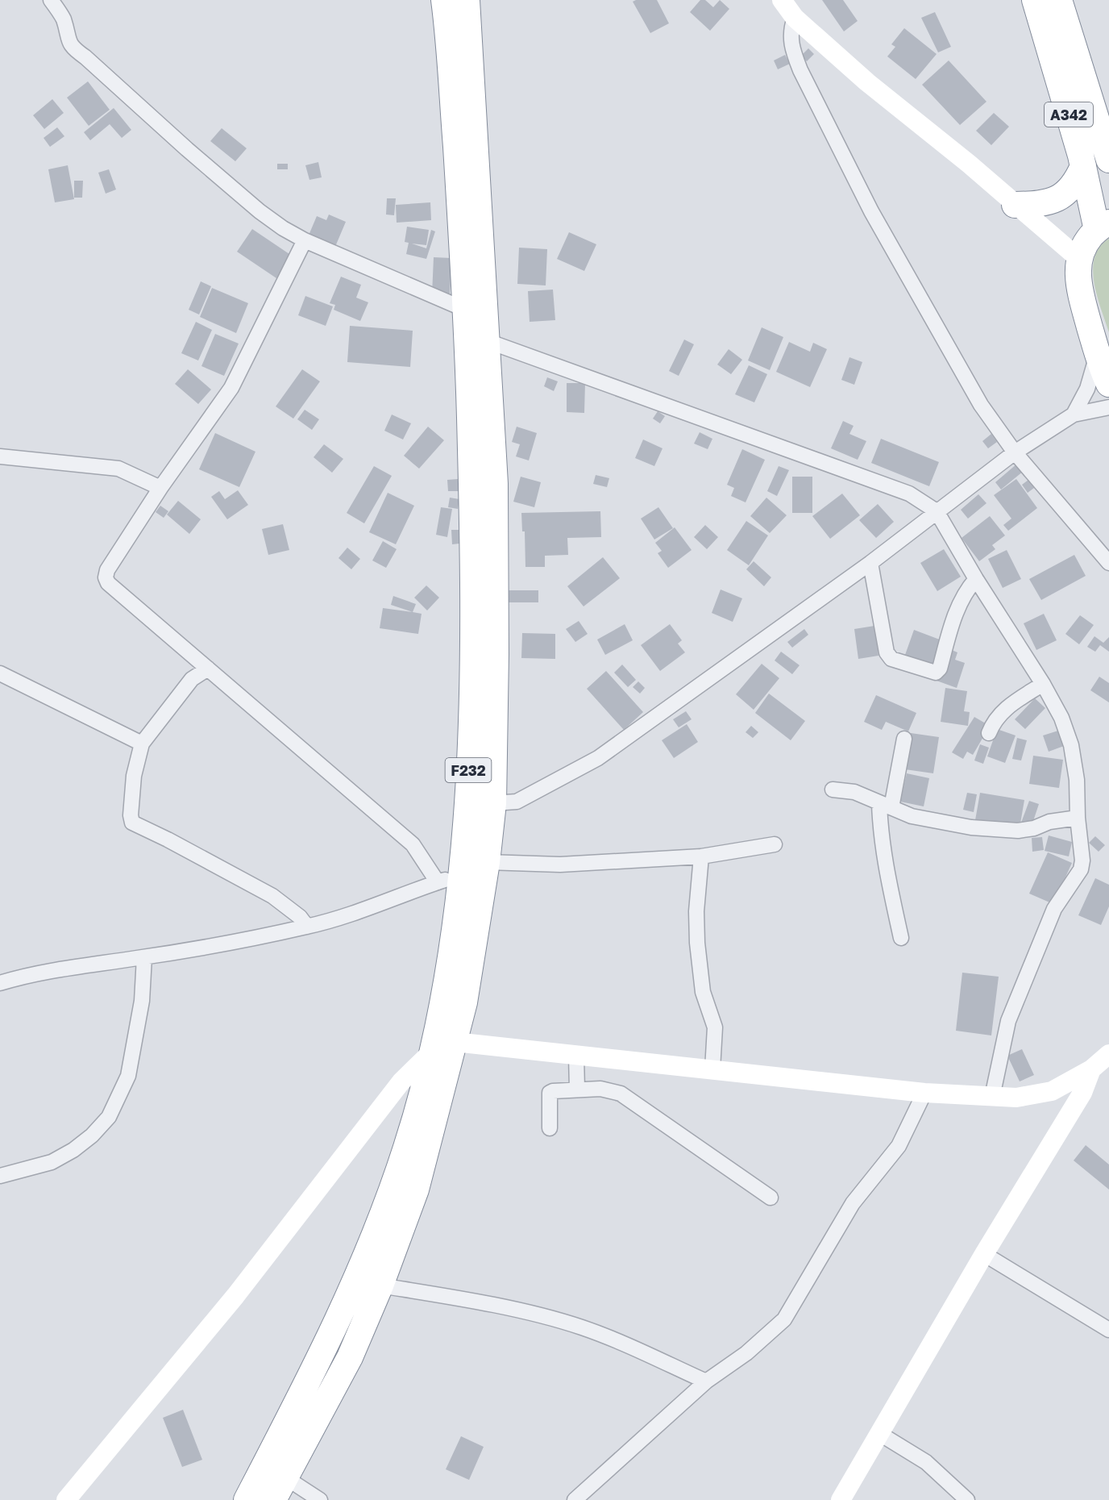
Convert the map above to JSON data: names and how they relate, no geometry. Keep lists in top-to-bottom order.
{
  "streets": {
    "highway": ["A342", "F232"]
  }
}
